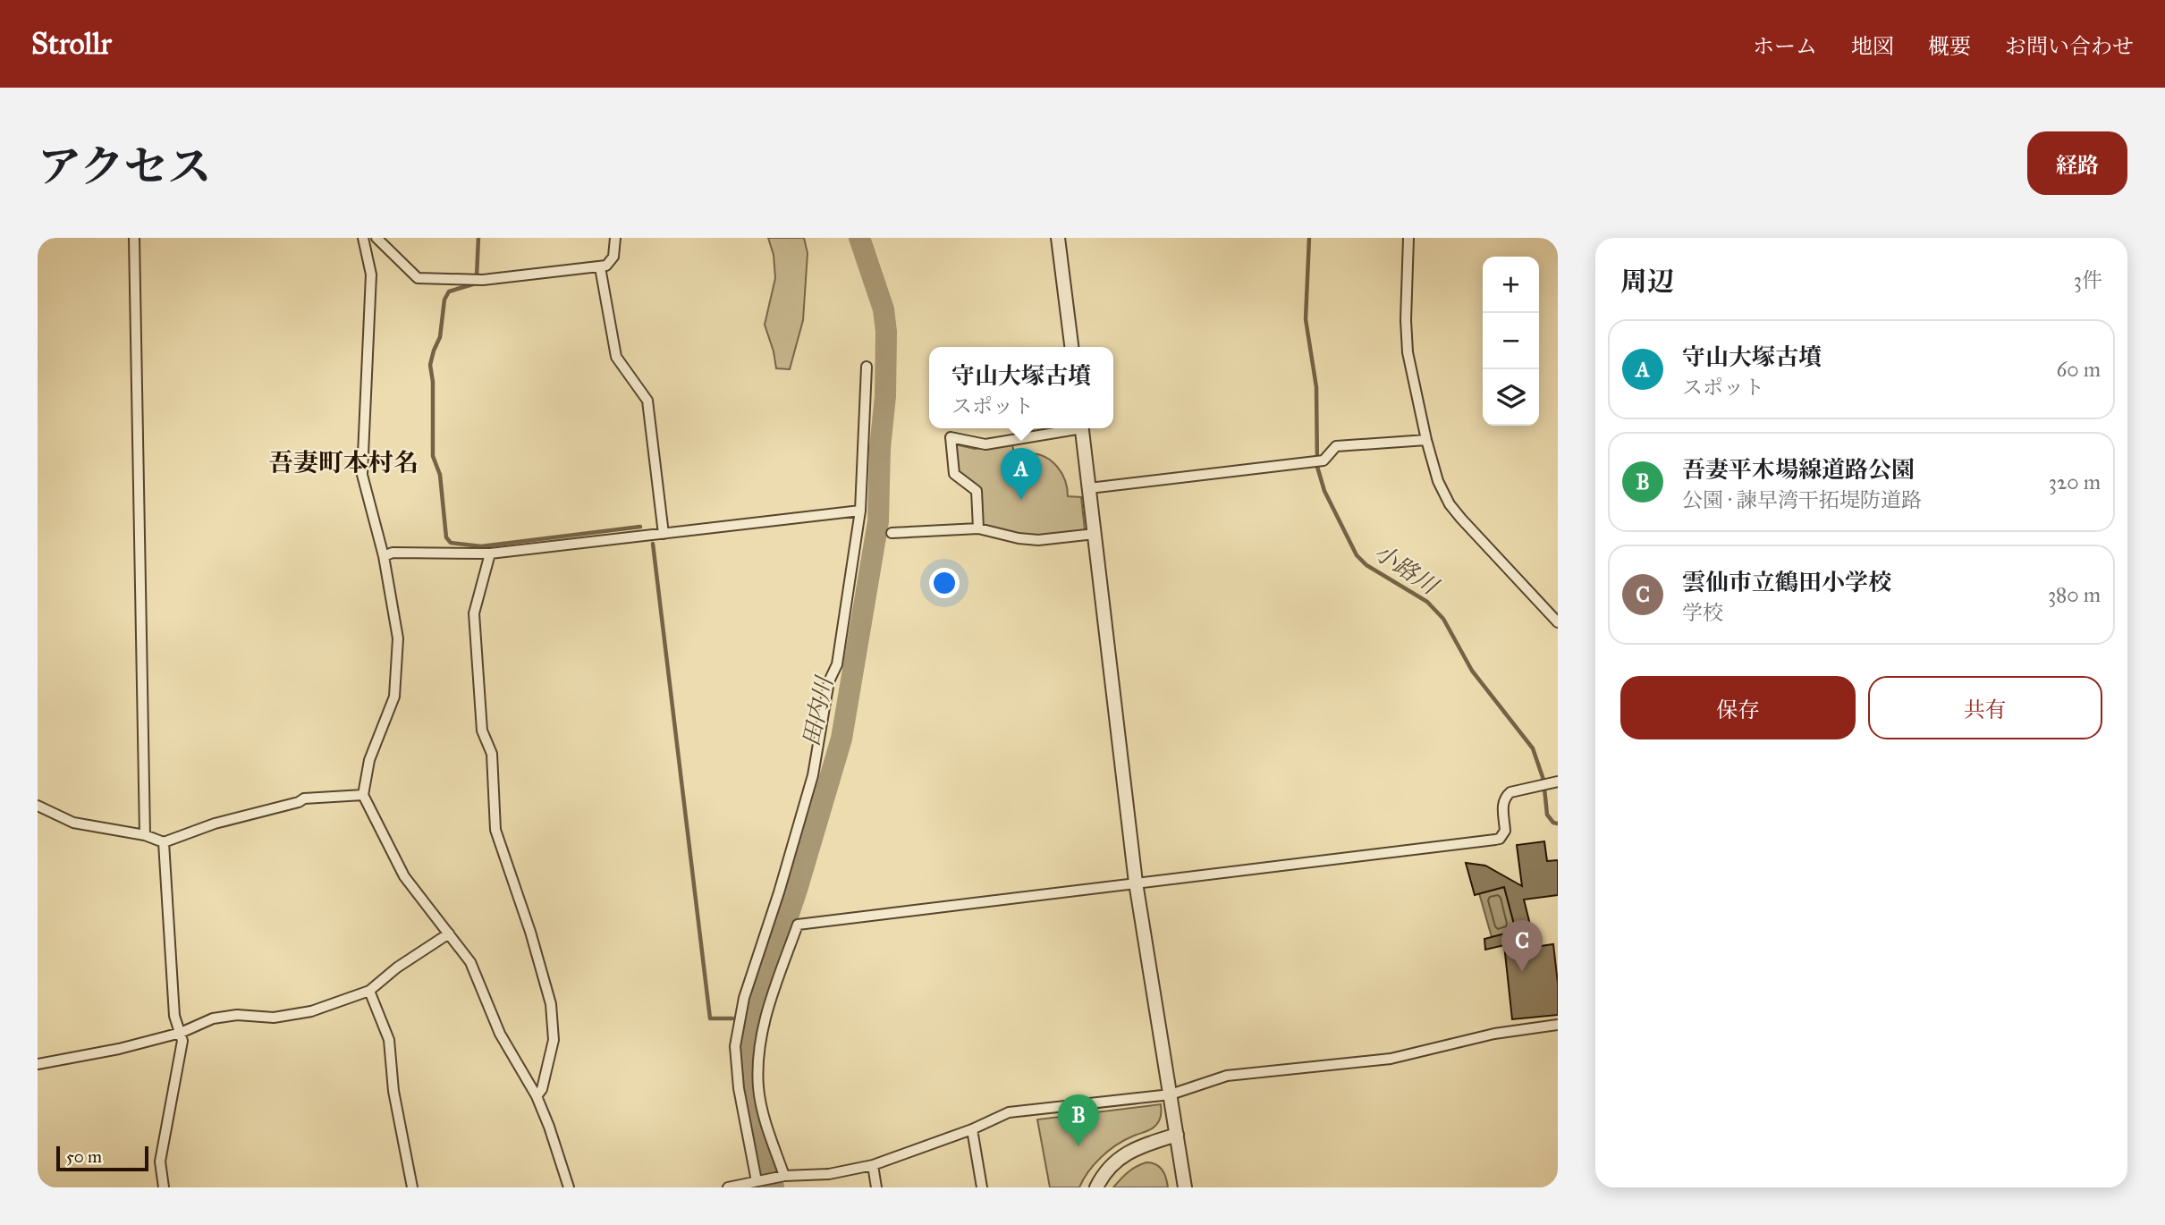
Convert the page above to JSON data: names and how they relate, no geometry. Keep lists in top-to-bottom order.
{
  "districts": ["吾妻町本村名"],
  "water": ["小路川", "田内川"],
  "scale_bar": "50 m",
  "page": {
    "header": "Strollr",
    "nav": [
      "ホーム",
      "地図",
      "概要",
      "お問い合わせ"
    ],
    "title": "アクセス",
    "buttons": [
      "経路",
      ["保存", "共有"]
    ],
    "heading": ["周辺", "3件"],
    "map_buttons": ["+", "−"],
    "list": [
      {
        "mark": "A",
        "name": "守山大塚古墳",
        "note": "スポット",
        "value": "60 m"
      },
      {
        "mark": "B",
        "name": "吾妻平木場線道路公園",
        "note": "公園 · 諫早湾干拓堤防道路",
        "value": "320 m"
      },
      {
        "mark": "C",
        "name": "雲仙市立鶴田小学校",
        "note": "学校",
        "value": "380 m"
      }
    ],
    "popup": ["守山大塚古墳", "スポット"],
    "pins": ["A", "C", "B"],
    "scale": "50 m"
  }
}
